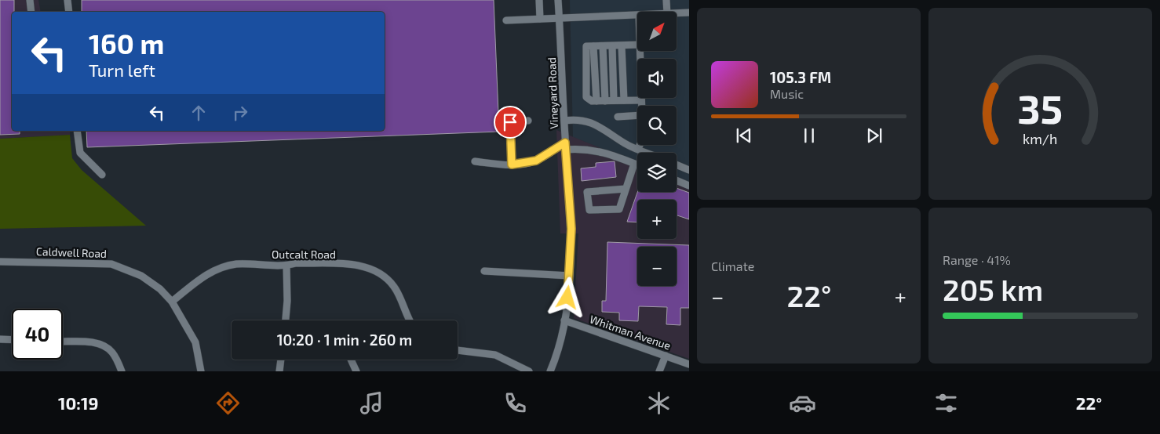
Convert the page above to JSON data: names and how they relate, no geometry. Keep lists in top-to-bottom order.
{
  "streets": {
    "street": [
      "Vineyard Road",
      "Caldwell Road",
      "Outcalt Road",
      "Whitman Avenue"
    ]
  },
  "crossings": [
    ["Vineyard Road", "Whitman Avenue"],
    ["Caldwell Road", "Outcalt Road"]
  ],
  "north": "top right",
  "page": {
    "map_buttons": ["+", "−"],
    "turn": ["160 m", "Turn left"],
    "song": ["105.3 FM", "Music"],
    "tile": [
      "Climate",
      ["Range · 41%", "205 km"]
    ],
    "heat": ["−", "22°", "+"],
    "limit": "40",
    "trip": "10:20 · 1 min · 260 m",
    "tabs": ["10:19", "22°"],
    "gauge": ["35", "km/h"]
  }
}
